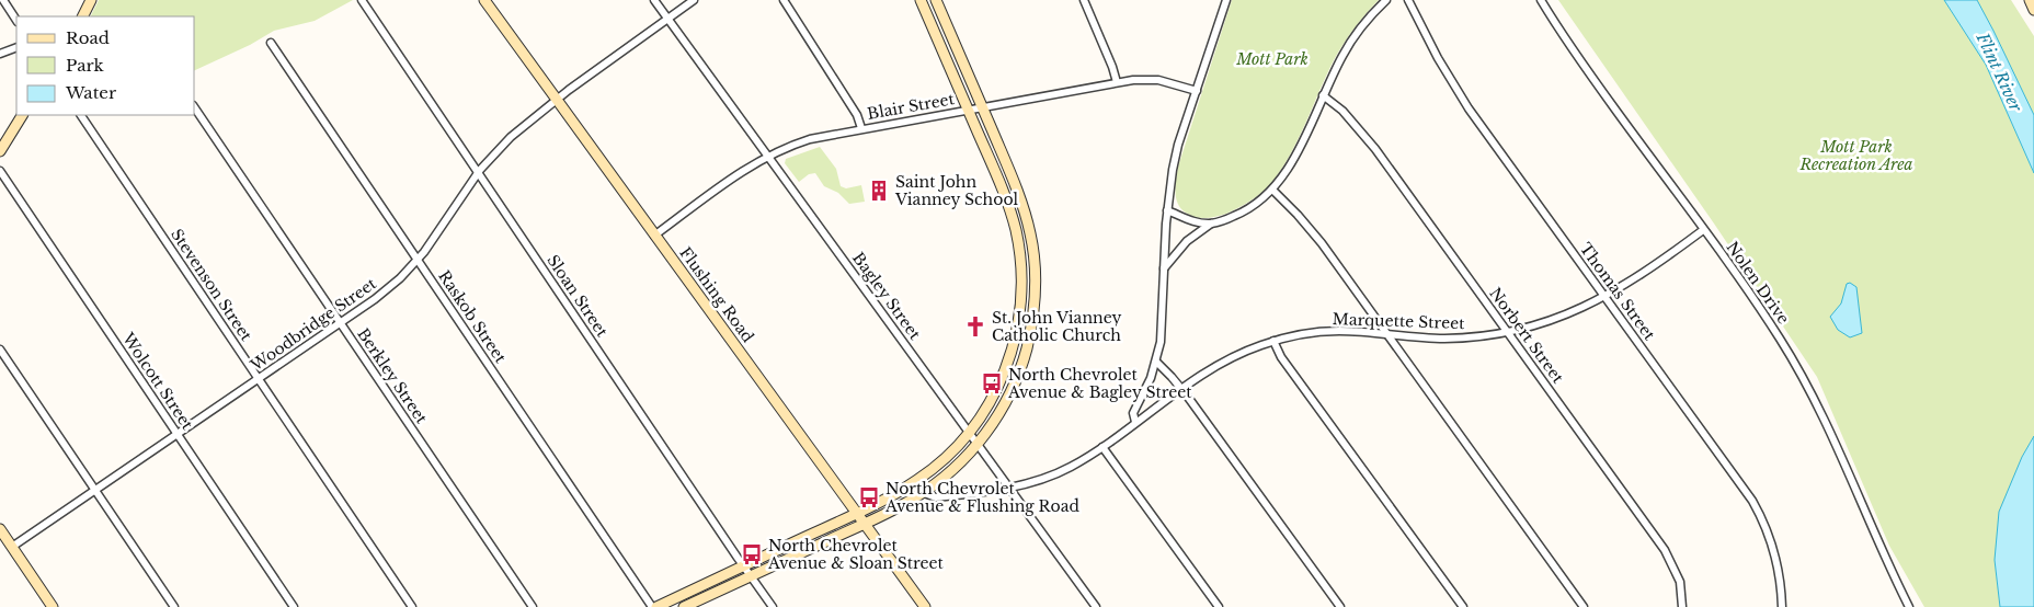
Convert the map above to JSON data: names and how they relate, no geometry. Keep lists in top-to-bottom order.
{
  "streets": {
    "street": [
      "Blair Street",
      "Nolen Drive",
      "Stevenson Street",
      "Thomas Street",
      "Flushing Road",
      "Sloan Street",
      "Bagley Street",
      "Raskob Street",
      "Marquette Street",
      "Woodbridge Street",
      "Norbert Street",
      "Berkley Street",
      "Wolcott Street"
    ]
  },
  "crossings": [
    ["Blair Street", "Flushing Road"],
    ["Blair Street", "Bagley Street"],
    ["Nolen Drive", "Marquette Street"],
    ["Stevenson Street", "Woodbridge Street"],
    ["Thomas Street", "Marquette Street"],
    ["Flushing Road", "Woodbridge Street"],
    ["Sloan Street", "Woodbridge Street"],
    ["Bagley Street", "Marquette Street"],
    ["Bagley Street", "Woodbridge Street"],
    ["Raskob Street", "Woodbridge Street"],
    ["Marquette Street", "Norbert Street"],
    ["Woodbridge Street", "Berkley Street"],
    ["Woodbridge Street", "Wolcott Street"]
  ],
  "water": ["Flint River"],
  "parks": ["Mott Park", "Mott Park Recreation Area"],
  "places": {
    "building": ["Saint John Vianney School"],
    "church": ["St. John Vianney Catholic Church"],
    "bus stop": ["North Chevrolet Avenue & Bagley Street", "North Chevrolet Avenue & Flushing Road", "North Chevrolet Avenue & Sloan Street"]
  },
  "legend": ["Road", "Park", "Water"]
}
